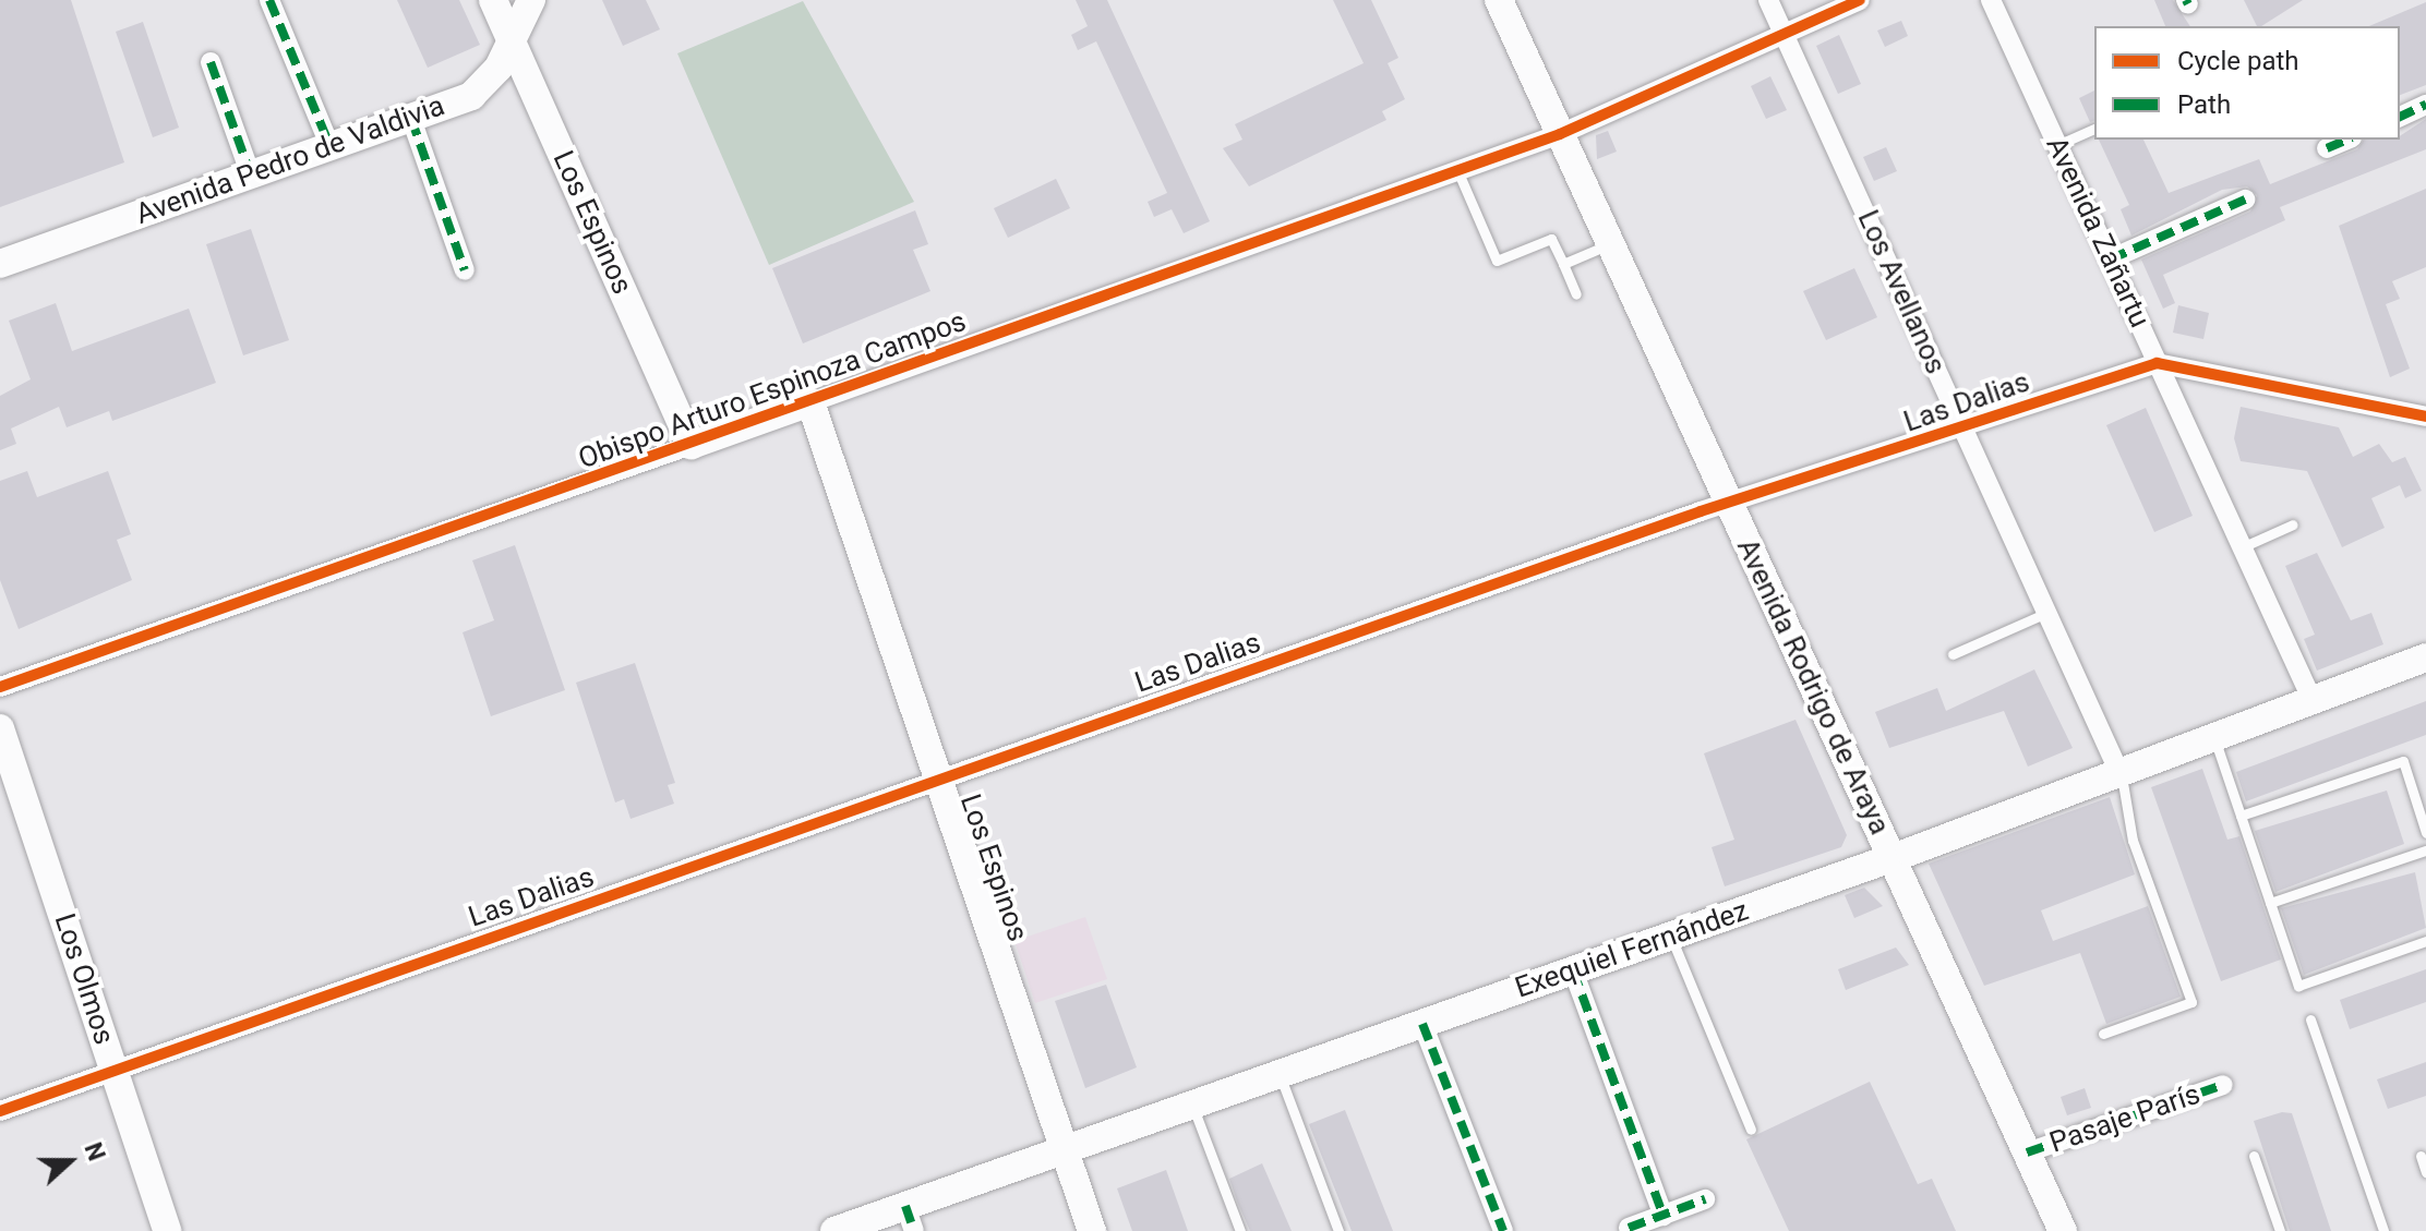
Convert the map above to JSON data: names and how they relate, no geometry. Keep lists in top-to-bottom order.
{
  "streets": {
    "street": [
      "Avenida Pedro de Valdivia",
      "Los Espinos",
      "Avenida Zañartu",
      "Los Avellanos",
      "Obispo Arturo Espinoza Campos",
      "Las Dalias",
      "Avenida Rodrigo de Araya",
      "Exequiel Fernández",
      "Los Olmos",
      "Pasaje París"
    ]
  },
  "crossings": [
    ["Avenida Pedro de Valdivia", "Los Espinos"],
    ["Los Espinos", "Obispo Arturo Espinoza Campos"],
    ["Los Espinos", "Las Dalias"],
    ["Los Espinos", "Exequiel Fernández"],
    ["Avenida Zañartu", "Las Dalias"],
    ["Avenida Zañartu", "Exequiel Fernández"],
    ["Los Avellanos", "Obispo Arturo Espinoza Campos"],
    ["Los Avellanos", "Las Dalias"],
    ["Los Avellanos", "Exequiel Fernández"],
    ["Obispo Arturo Espinoza Campos", "Avenida Rodrigo de Araya"],
    ["Las Dalias", "Avenida Rodrigo de Araya"],
    ["Las Dalias", "Los Olmos"],
    ["Avenida Rodrigo de Araya", "Exequiel Fernández"],
    ["Avenida Rodrigo de Araya", "Pasaje París"]
  ],
  "legend": ["Cycle path", "Path"],
  "north": "right"
}
